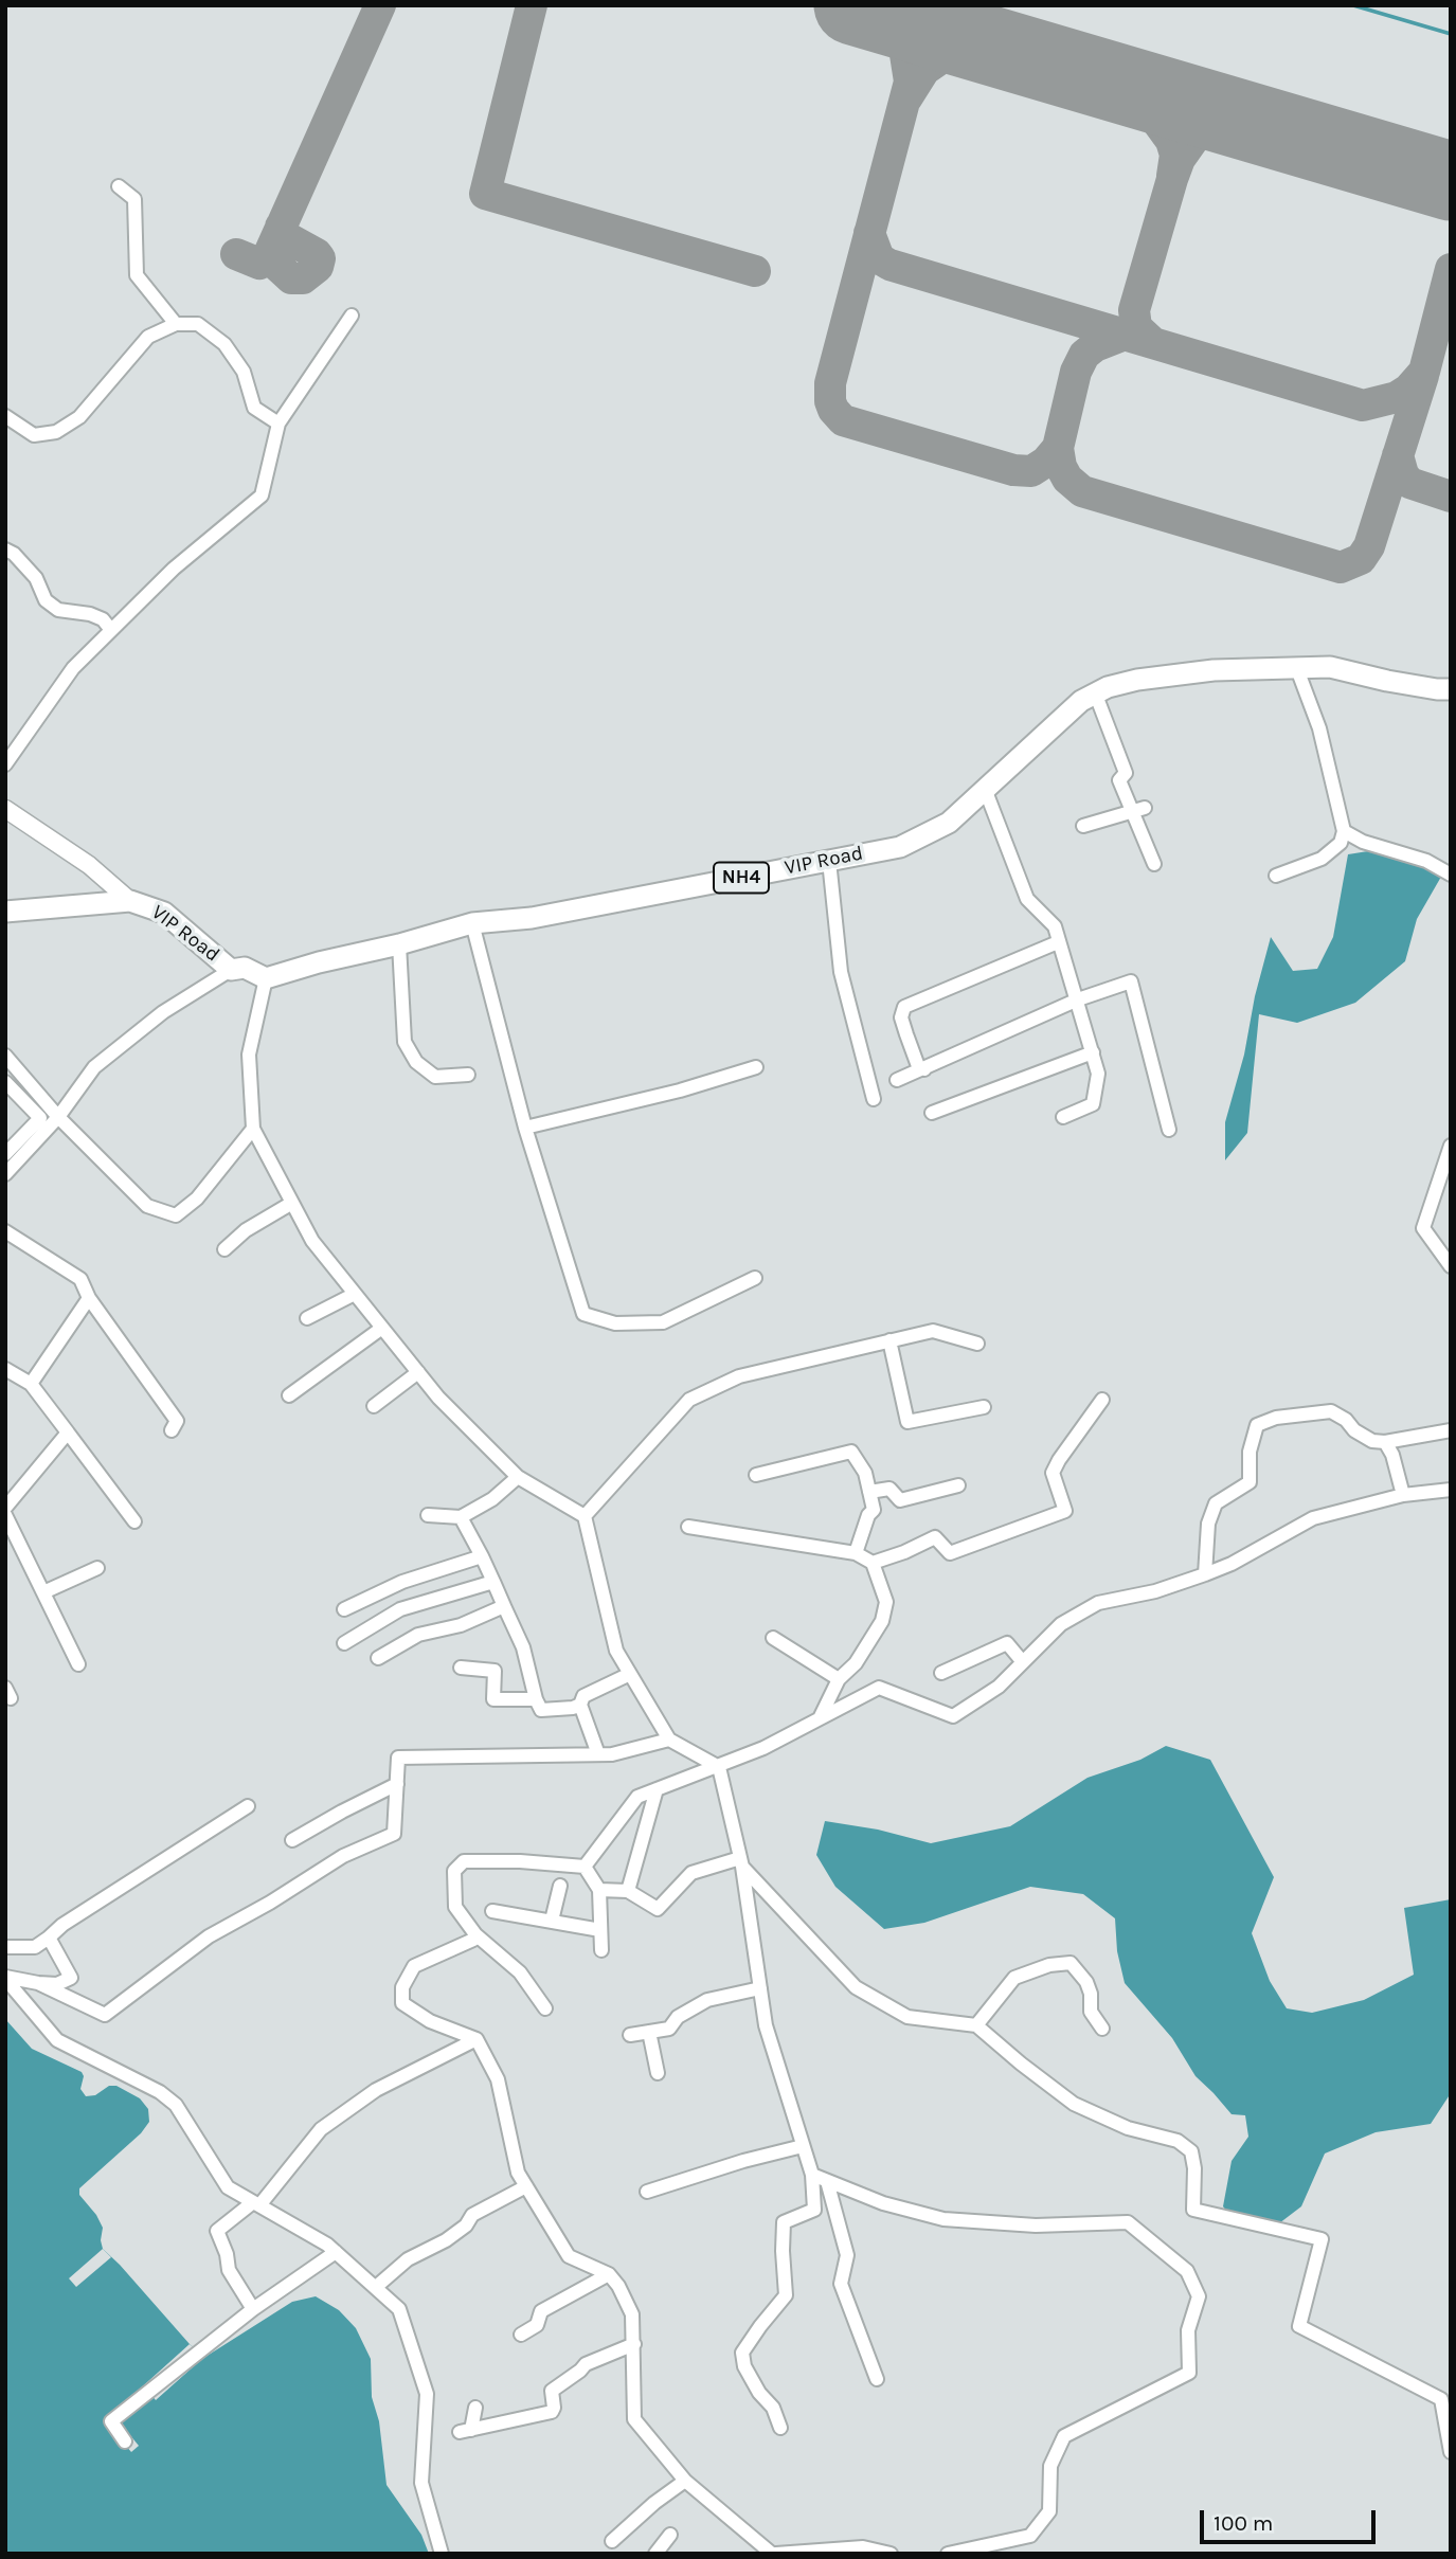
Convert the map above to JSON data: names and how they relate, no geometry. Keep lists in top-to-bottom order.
{
  "streets": {
    "highway": ["VIP Road", "NH4"]
  },
  "scale_bar": "100 m"
}
